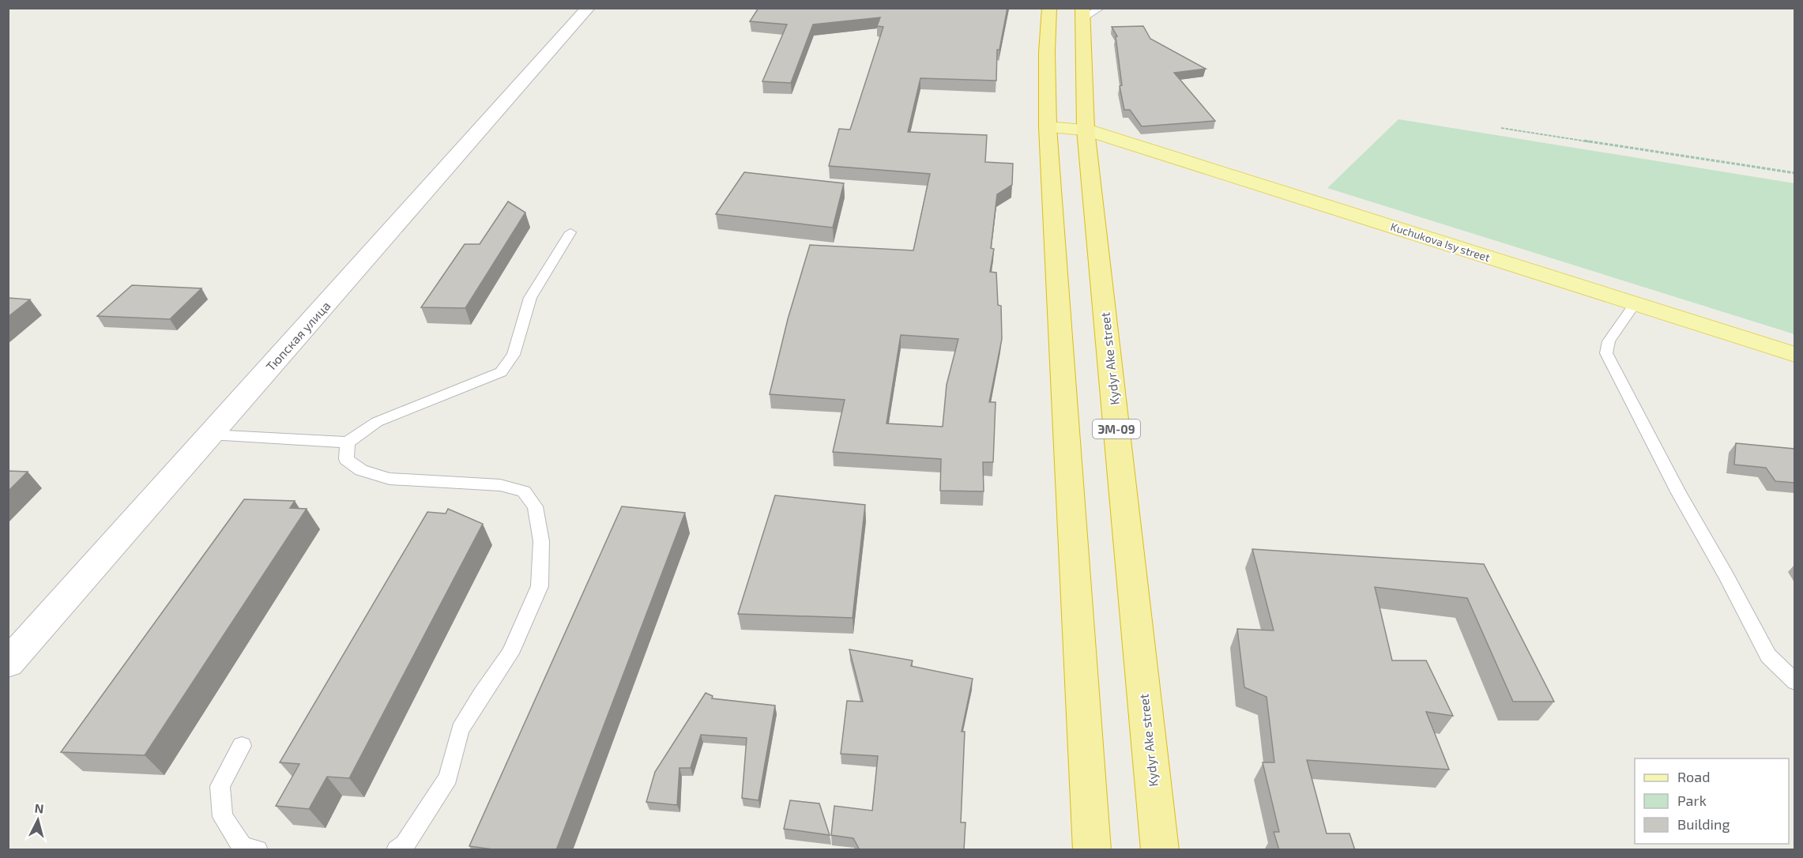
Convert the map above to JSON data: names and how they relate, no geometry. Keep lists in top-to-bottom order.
{
  "streets": {
    "highway": ["Kydyr Ake street", "ЭМ-09"],
    "main road": ["Kuchukova Isy street"],
    "street": ["Тюпская улица"]
  },
  "crossings": [
    ["Kuchukova Isy street", "Kydyr Ake street"]
  ],
  "legend": ["Road", "Park", "Building"],
  "north": "top"
}
